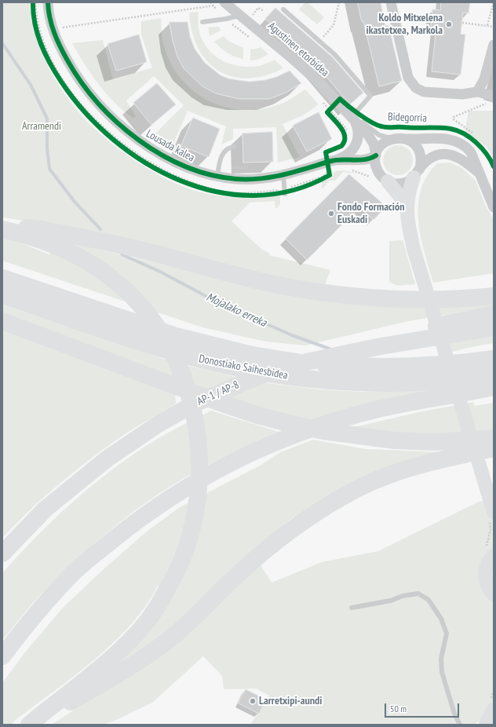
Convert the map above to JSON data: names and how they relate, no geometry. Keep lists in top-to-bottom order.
{
  "streets": {
    "highway": ["Donostiako Saihesbidea", "AP-1 / AP-8"],
    "street": ["Agustinen etorbidea", "Lousada kalea"],
    "cycle path": ["Bidegorria"]
  },
  "crossings": [
    ["Agustinen etorbidea", "Lousada kalea"]
  ],
  "water": ["Mojalako erreka"],
  "parks": ["Arramendi"],
  "places": ["Koldo Mitxelena ikastetxea, Markola", "Fondo Formación Euskadi", "Larretxipi-aundi"],
  "scale_bar": "50 m"
}
